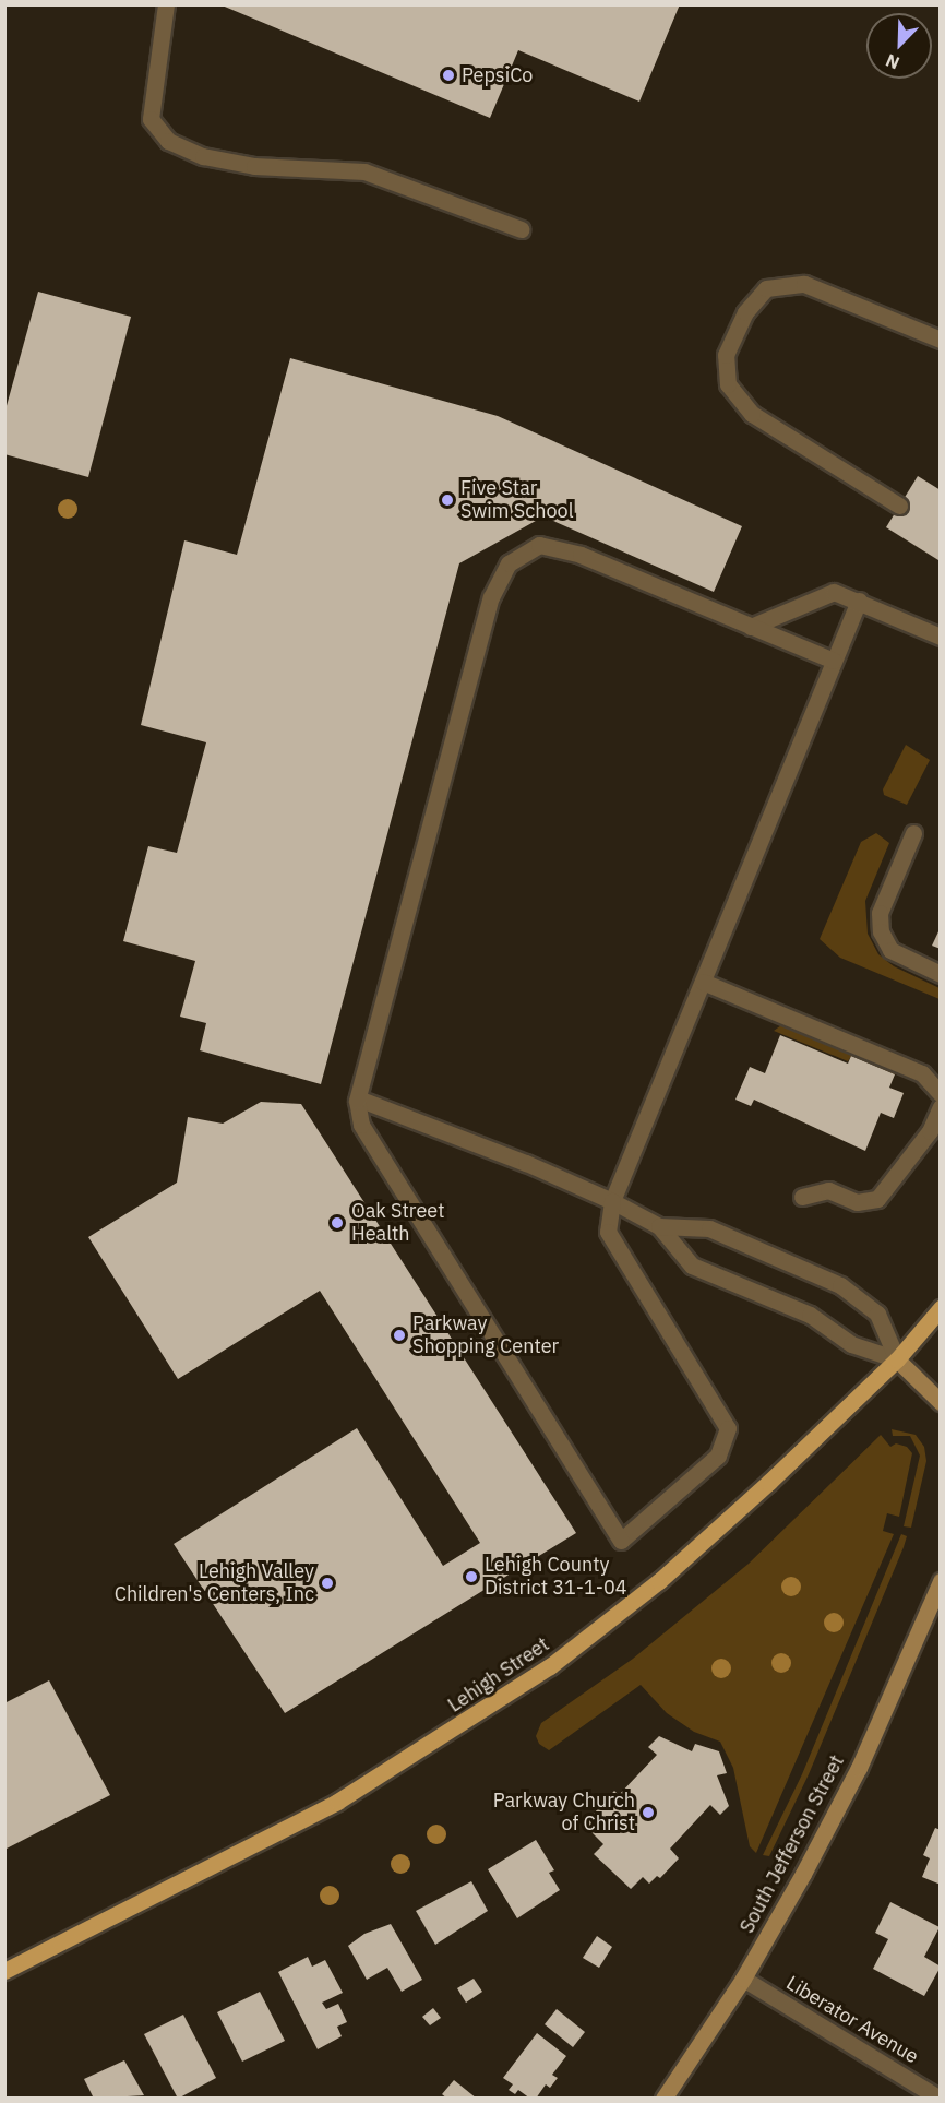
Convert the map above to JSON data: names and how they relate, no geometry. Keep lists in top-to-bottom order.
{
  "streets": {
    "main road": ["Lehigh Street", "South Jefferson Street"],
    "street": ["Liberator Avenue"]
  },
  "crossings": [
    ["South Jefferson Street", "Liberator Avenue"]
  ],
  "places": [
    "PepsiCo",
    "Five Star Swim School",
    "Oak Street Health",
    "Parkway Shopping Center",
    "Lehigh County District 31-1-04",
    "Lehigh Valley Children's Centers, Inc",
    "Parkway Church of Christ"
  ],
  "north": "bottom left"
}
